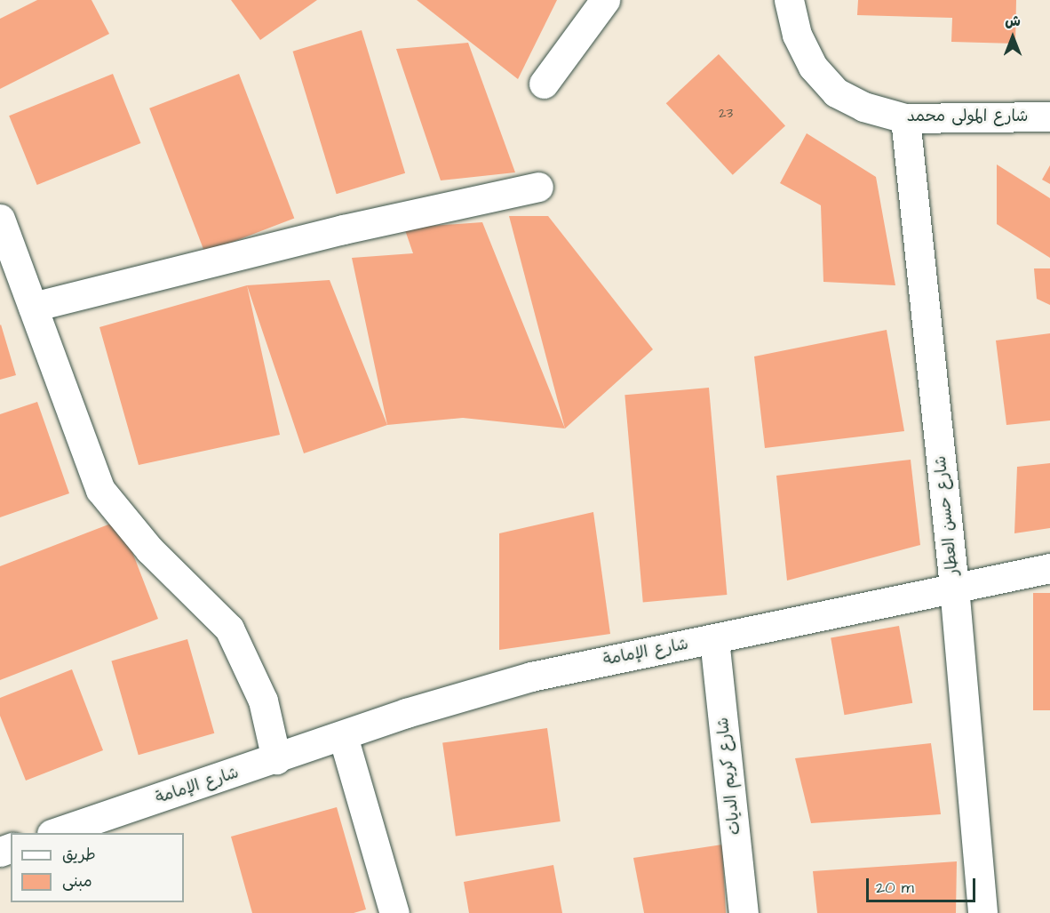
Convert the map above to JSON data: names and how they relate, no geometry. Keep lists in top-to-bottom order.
{
  "streets": {
    "street": [
      "شارع المولى محمد",
      "شارع حسن العطار",
      "شارع الإمامة",
      "شارع كريم الديات"
    ]
  },
  "crossings": [
    ["شارع المولى محمد", "شارع حسن العطار"],
    ["شارع حسن العطار", "شارع الإمامة"],
    ["شارع الإمامة", "شارع كريم الديات"]
  ],
  "house_numbers": ["23"],
  "legend": ["طريق", "مبنى"],
  "scale_bar": "20 m",
  "north": "top"
}
